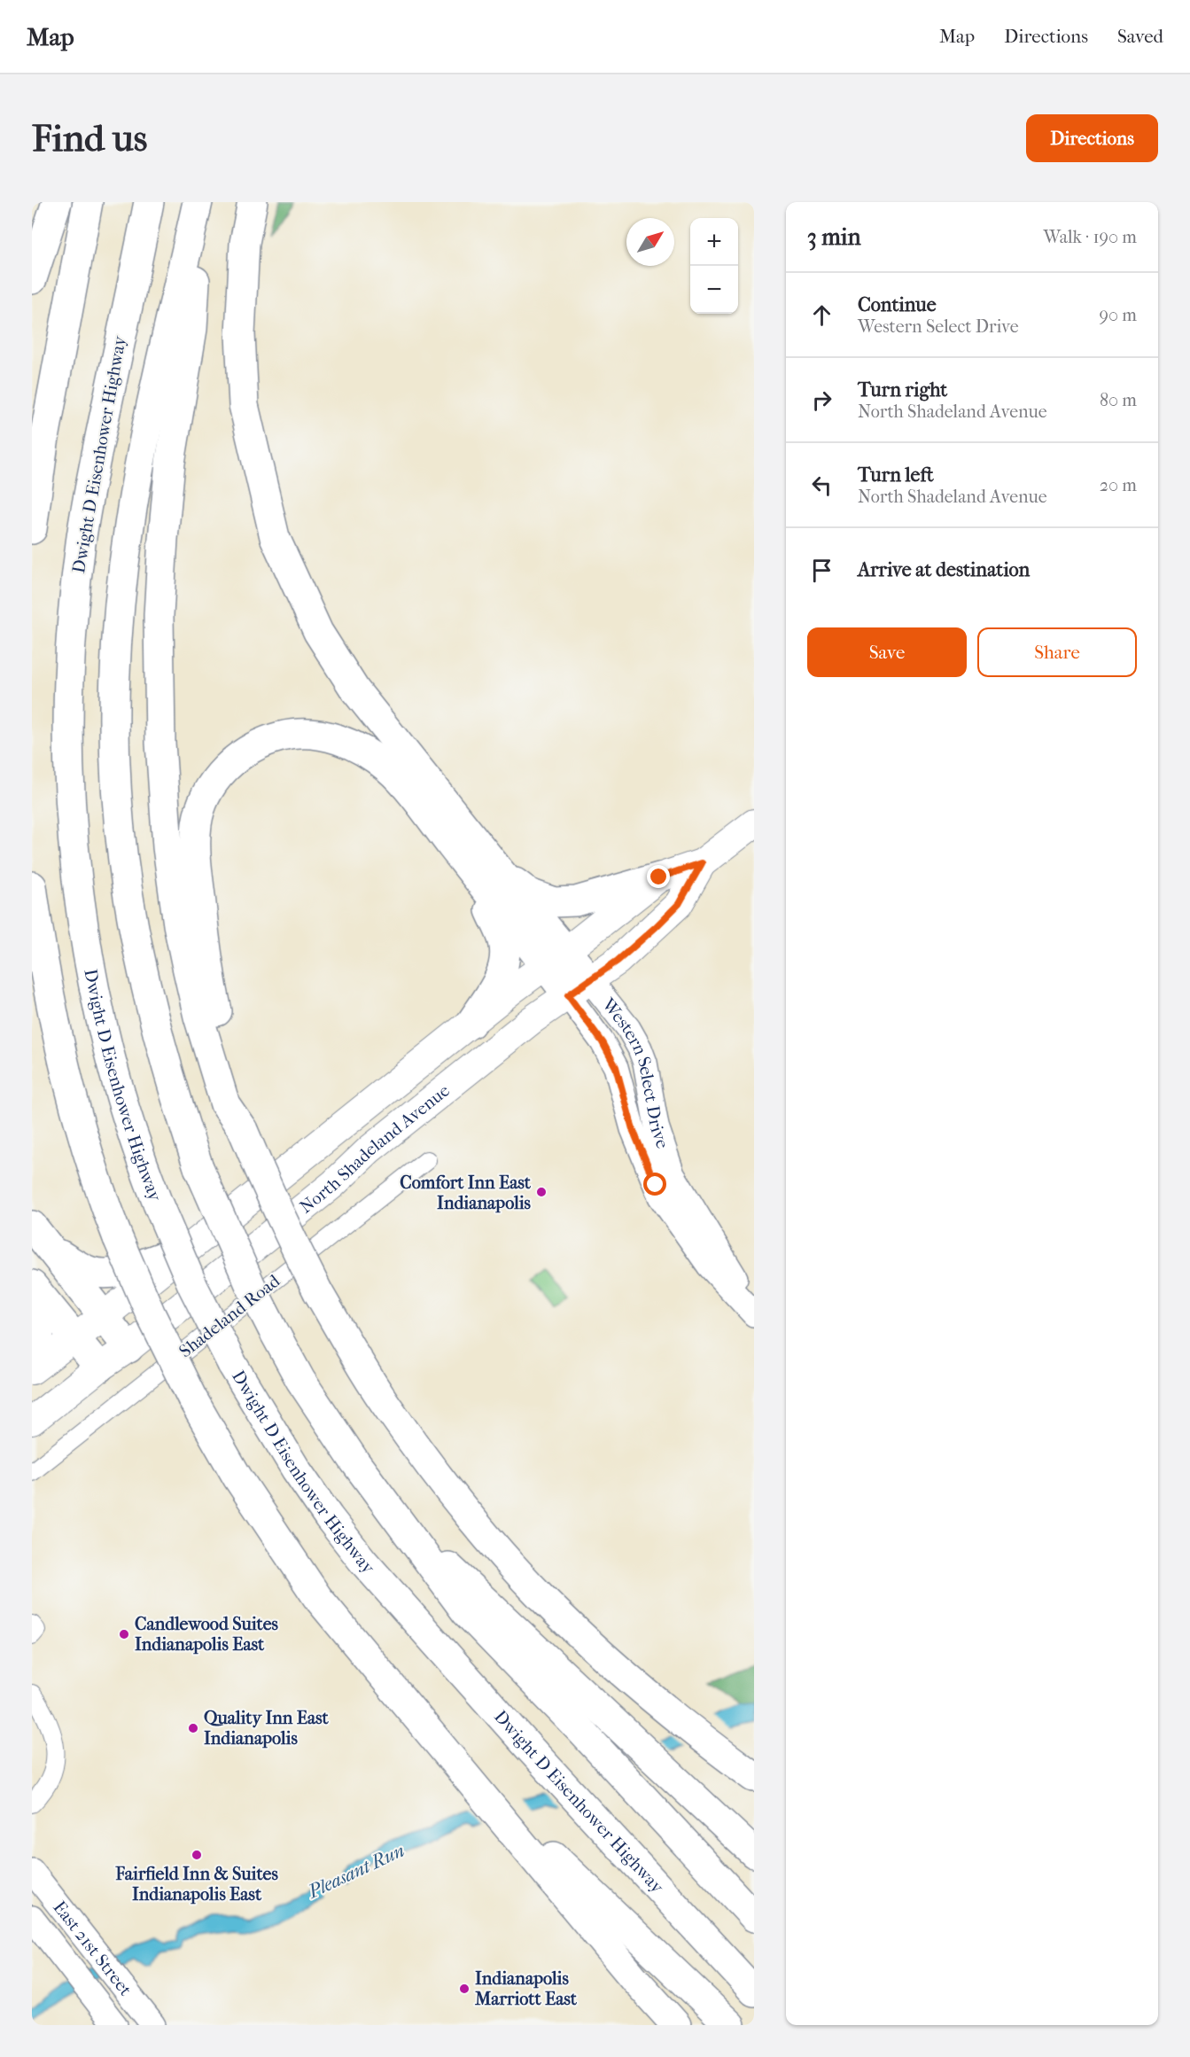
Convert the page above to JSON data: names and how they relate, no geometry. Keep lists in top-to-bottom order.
{
  "streets": {
    "highway": ["Dwight D Eisenhower Highway"],
    "main road": ["North Shadeland Avenue"],
    "street": ["Western Select Drive", "Shadeland Road", "East 21st Street"]
  },
  "crossings": [
    ["Western Select Drive", "North Shadeland Avenue"]
  ],
  "water": ["Pleasant Run"],
  "places": [
    "Comfort Inn East Indianapolis",
    "Candlewood Suites Indianapolis East",
    "Quality Inn East Indianapolis",
    "Fairfield Inn & Suites Indianapolis East",
    "Indianapolis Marriott East"
  ],
  "north": "top right",
  "page": {
    "header": "Map",
    "nav": ["Map", "Directions", "Saved"],
    "buttons": [
      "Directions",
      ["Save", "Share"]
    ],
    "title": "Find us",
    "heading": ["3 min", "Walk · 190 m"],
    "map_buttons": ["+", "−"],
    "list": [
      ["Continue", "Western Select Drive", "90 m"],
      ["Turn right", "North Shadeland Avenue", "80 m"],
      ["Turn left", "North Shadeland Avenue", "20 m"],
      "Arrive at destination"
    ]
  }
}
